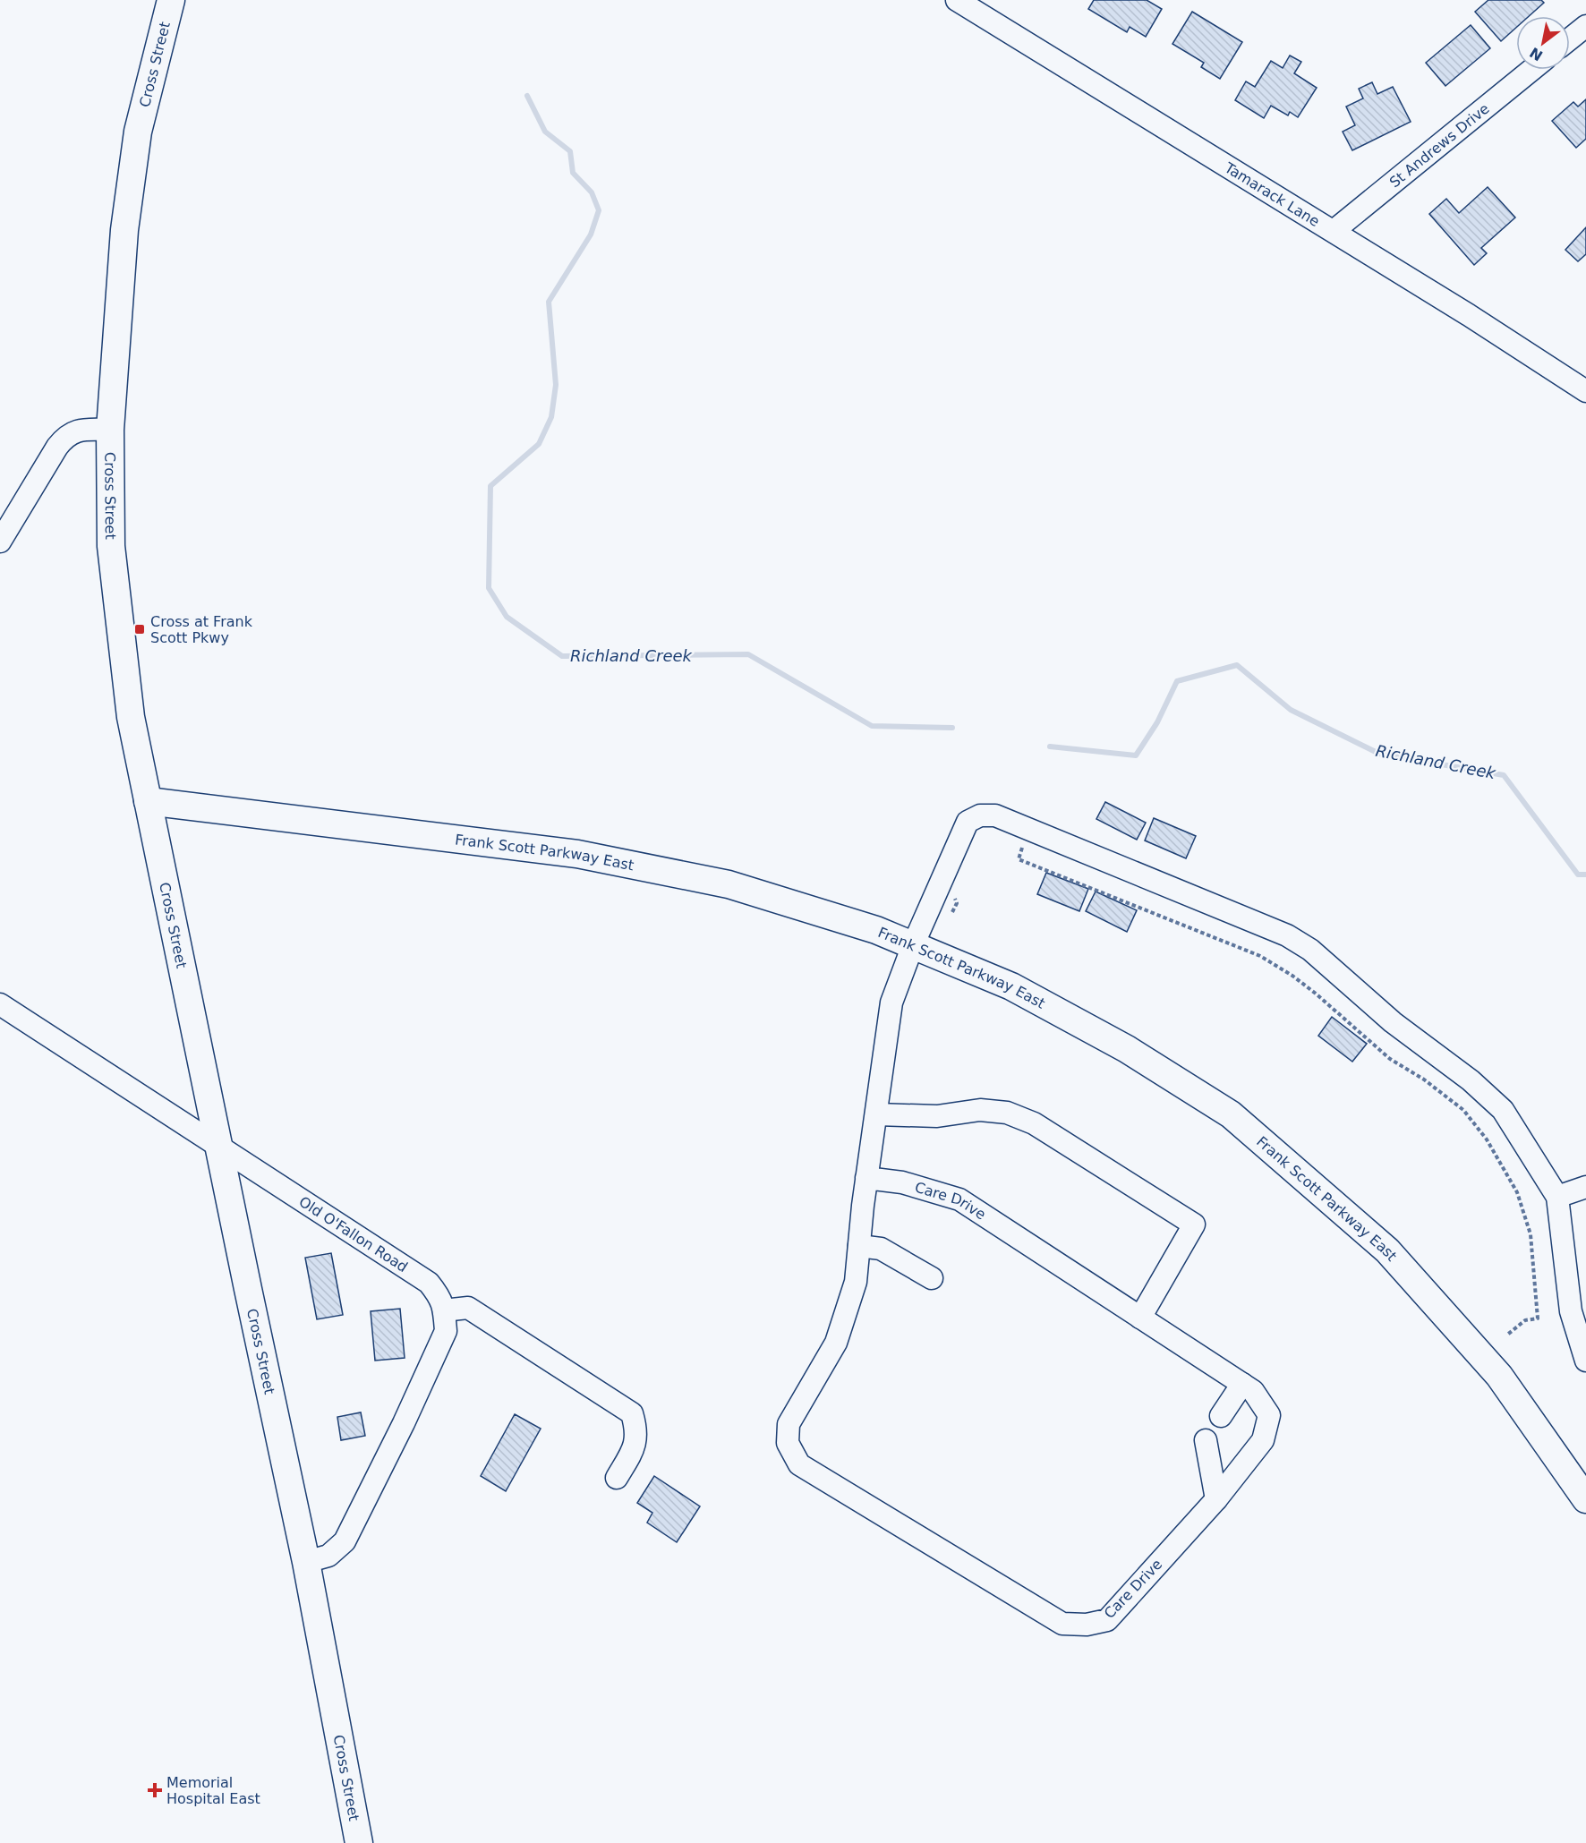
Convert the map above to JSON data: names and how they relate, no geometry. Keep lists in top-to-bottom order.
{
  "streets": {
    "main road": ["Cross Street", "Frank Scott Parkway East"],
    "street": [
      "St Andrews Drive",
      "Tamarack Lane",
      "Care Drive",
      "Old O'Fallon Road"
    ]
  },
  "crossings": [
    ["Cross Street", "Frank Scott Parkway East"],
    ["Cross Street", "Old O'Fallon Road"],
    ["St Andrews Drive", "Tamarack Lane"],
    ["Frank Scott Parkway East", "Care Drive"]
  ],
  "water": ["Richland Creek"],
  "places": {
    "transit": ["Cross at Frank Scott Pkwy"],
    "health": ["Memorial Hospital East"]
  },
  "north": "bottom left"
}
